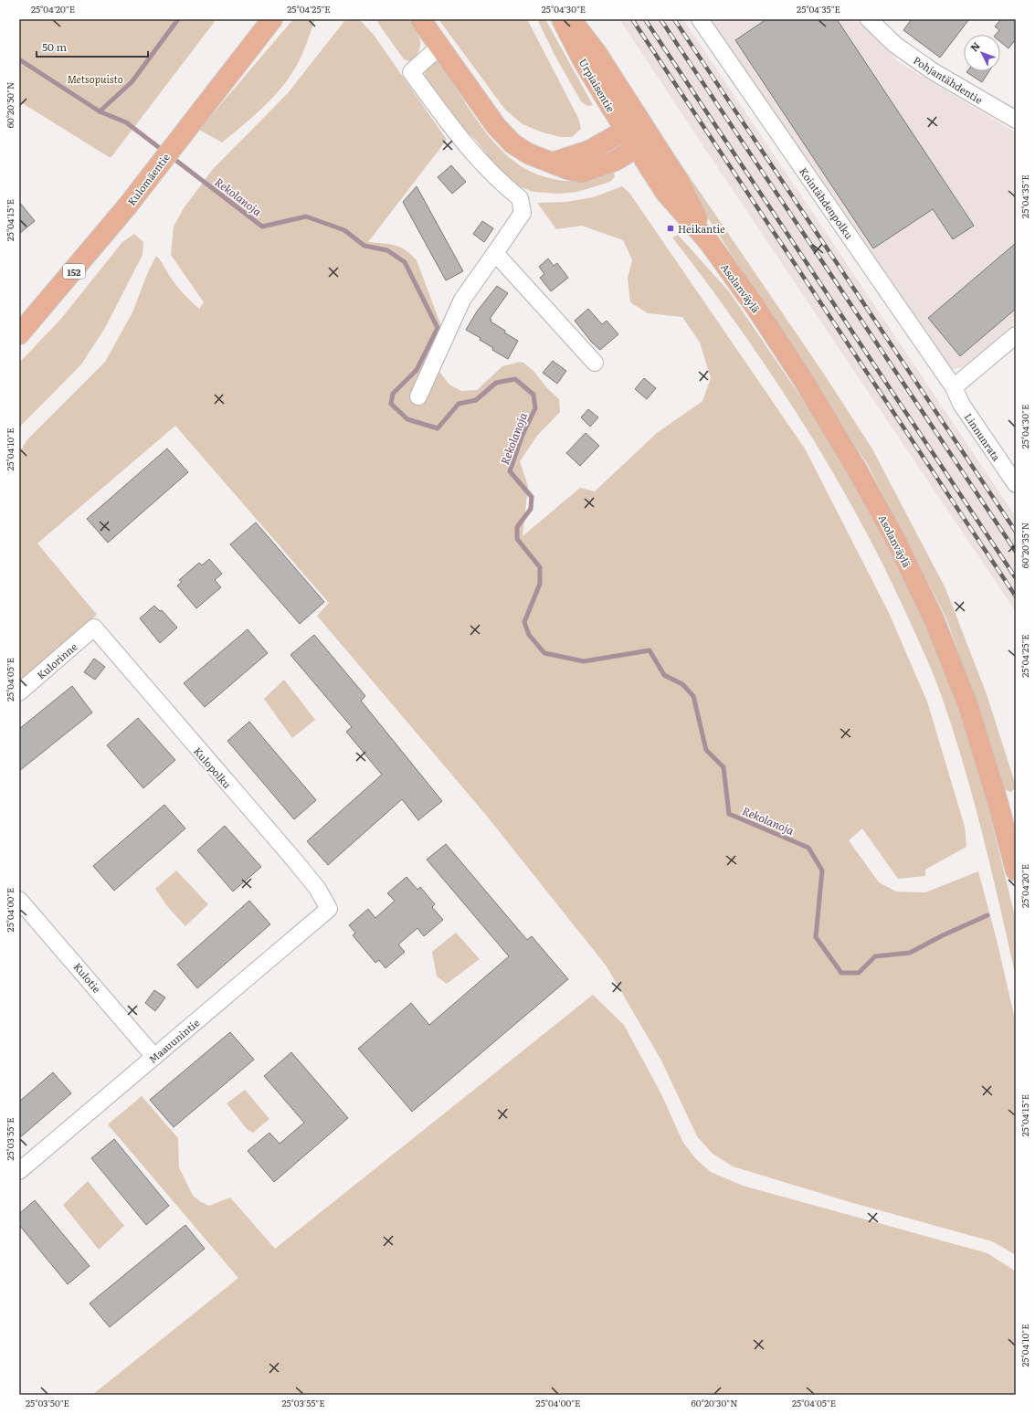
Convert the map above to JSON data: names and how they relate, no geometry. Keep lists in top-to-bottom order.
{
  "streets": {
    "main road": [
      "Urpiaisentie",
      "Kulomäentie",
      "152",
      "Asolanväylä"
    ],
    "street": [
      "Pohjantähdentie",
      "Kointähdenpolku",
      "Linnunrata",
      "Kulorinne",
      "Kulopolku",
      "Kulotie",
      "Maauunintie"
    ]
  },
  "crossings": [
    ["Urpiaisentie", "Asolanväylä"],
    ["Kointähdenpolku", "Linnunrata"],
    ["Kulorinne", "Kulopolku"],
    ["Kulopolku", "Maauunintie"],
    ["Kulotie", "Maauunintie"]
  ],
  "water": ["Rekolanoja"],
  "parks": ["Metsopuisto"],
  "places": {
    "transit": ["Heikantie"]
  },
  "scale_bar": "50 m",
  "north": "top left",
  "coordinates": [
    "25°04'20\"E",
    "25°04'25\"E",
    "25°04'30\"E",
    "25°04'35\"E",
    "60°20'50\"N",
    "25°04'15\"E",
    "25°04'10\"E",
    "60°20'35\"N",
    "25°04'05\"E",
    "25°04'00\"E",
    "25°03'55\"E",
    "25°03'50\"E",
    "60°20'30\"N"
  ]
}
